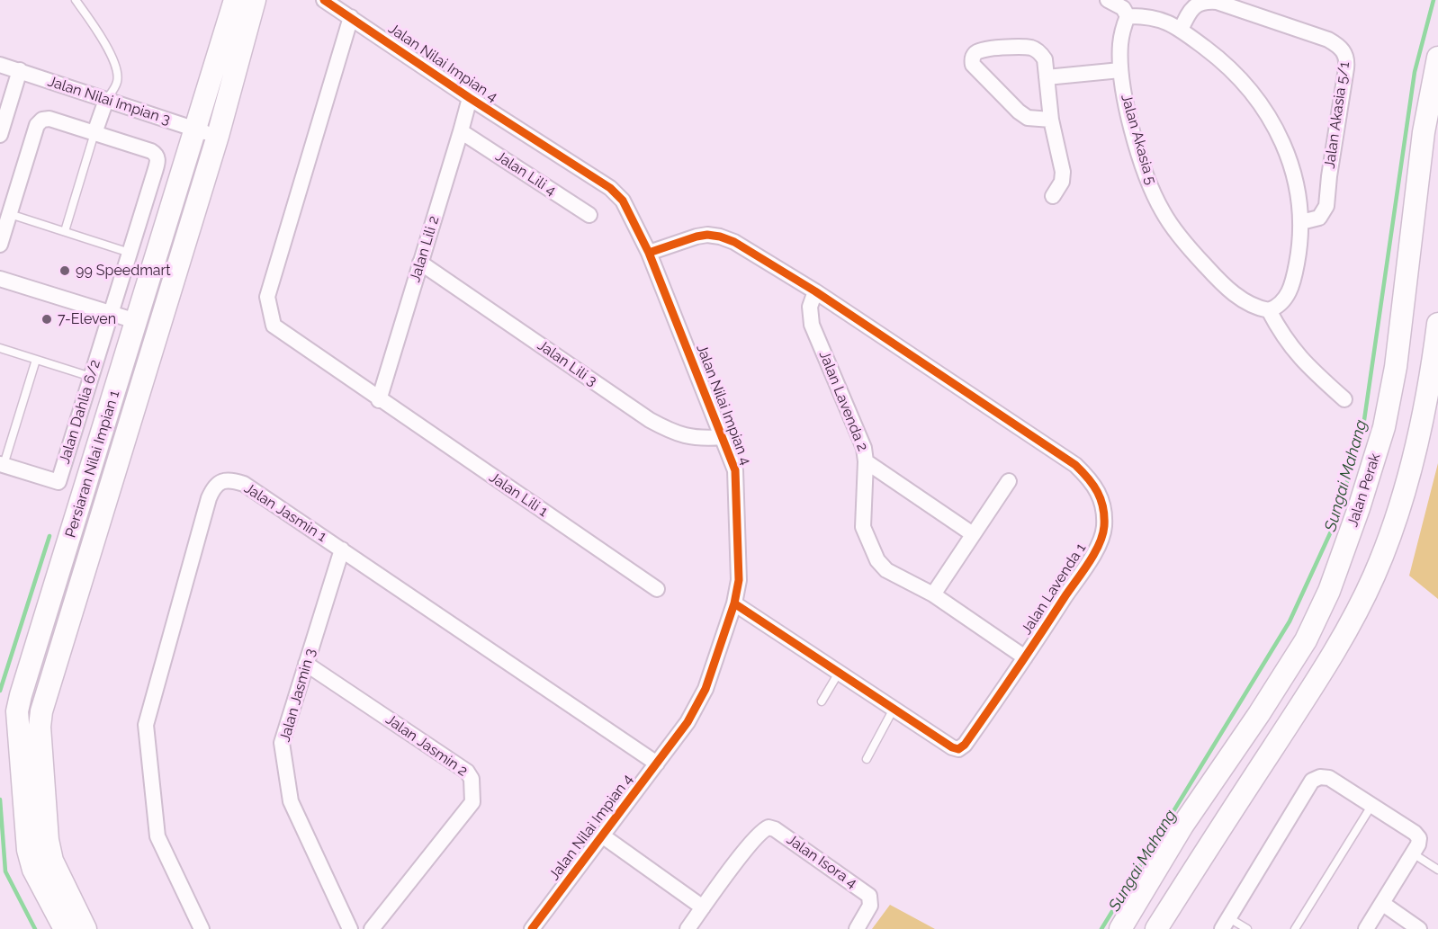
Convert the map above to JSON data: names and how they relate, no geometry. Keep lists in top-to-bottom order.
{
  "streets": {
    "street": [
      "Jalan Nilai Impian 4",
      "Jalan Nilai Impian 3",
      "Jalan Akasia 5/1",
      "Jalan Akasia 5",
      "Jalan Lili 4",
      "Jalan Lili 2",
      "Jalan Lili 3",
      "Jalan Lavenda 2",
      "Jalan Dahlia 6/2",
      "Persiaran Nilai Impian 1",
      "Jalan Perak",
      "Jalan Lili 1",
      "Jalan Jasmin 1",
      "Jalan Lavenda 1",
      "Jalan Jasmin 3",
      "Jalan Jasmin 2",
      "Jalan Isora 4"
    ]
  },
  "crossings": [
    ["Jalan Nilai Impian 4", "Jalan Lili 2"],
    ["Jalan Nilai Impian 4", "Jalan Lili 3"],
    ["Jalan Nilai Impian 4", "Jalan Lili 1"],
    ["Jalan Nilai Impian 4", "Jalan Jasmin 1"],
    ["Jalan Nilai Impian 4", "Jalan Lavenda 1"],
    ["Jalan Nilai Impian 3", "Persiaran Nilai Impian 1"],
    ["Jalan Lili 4", "Jalan Lili 2"],
    ["Jalan Lili 2", "Jalan Lili 3"],
    ["Jalan Lili 2", "Jalan Lili 1"],
    ["Jalan Lavenda 2", "Jalan Lavenda 1"],
    ["Jalan Jasmin 1", "Jalan Jasmin 3"],
    ["Jalan Jasmin 3", "Jalan Jasmin 2"]
  ],
  "water": ["Sungai Mahang"],
  "places": ["99 Speedmart", "7-Eleven"]
}
